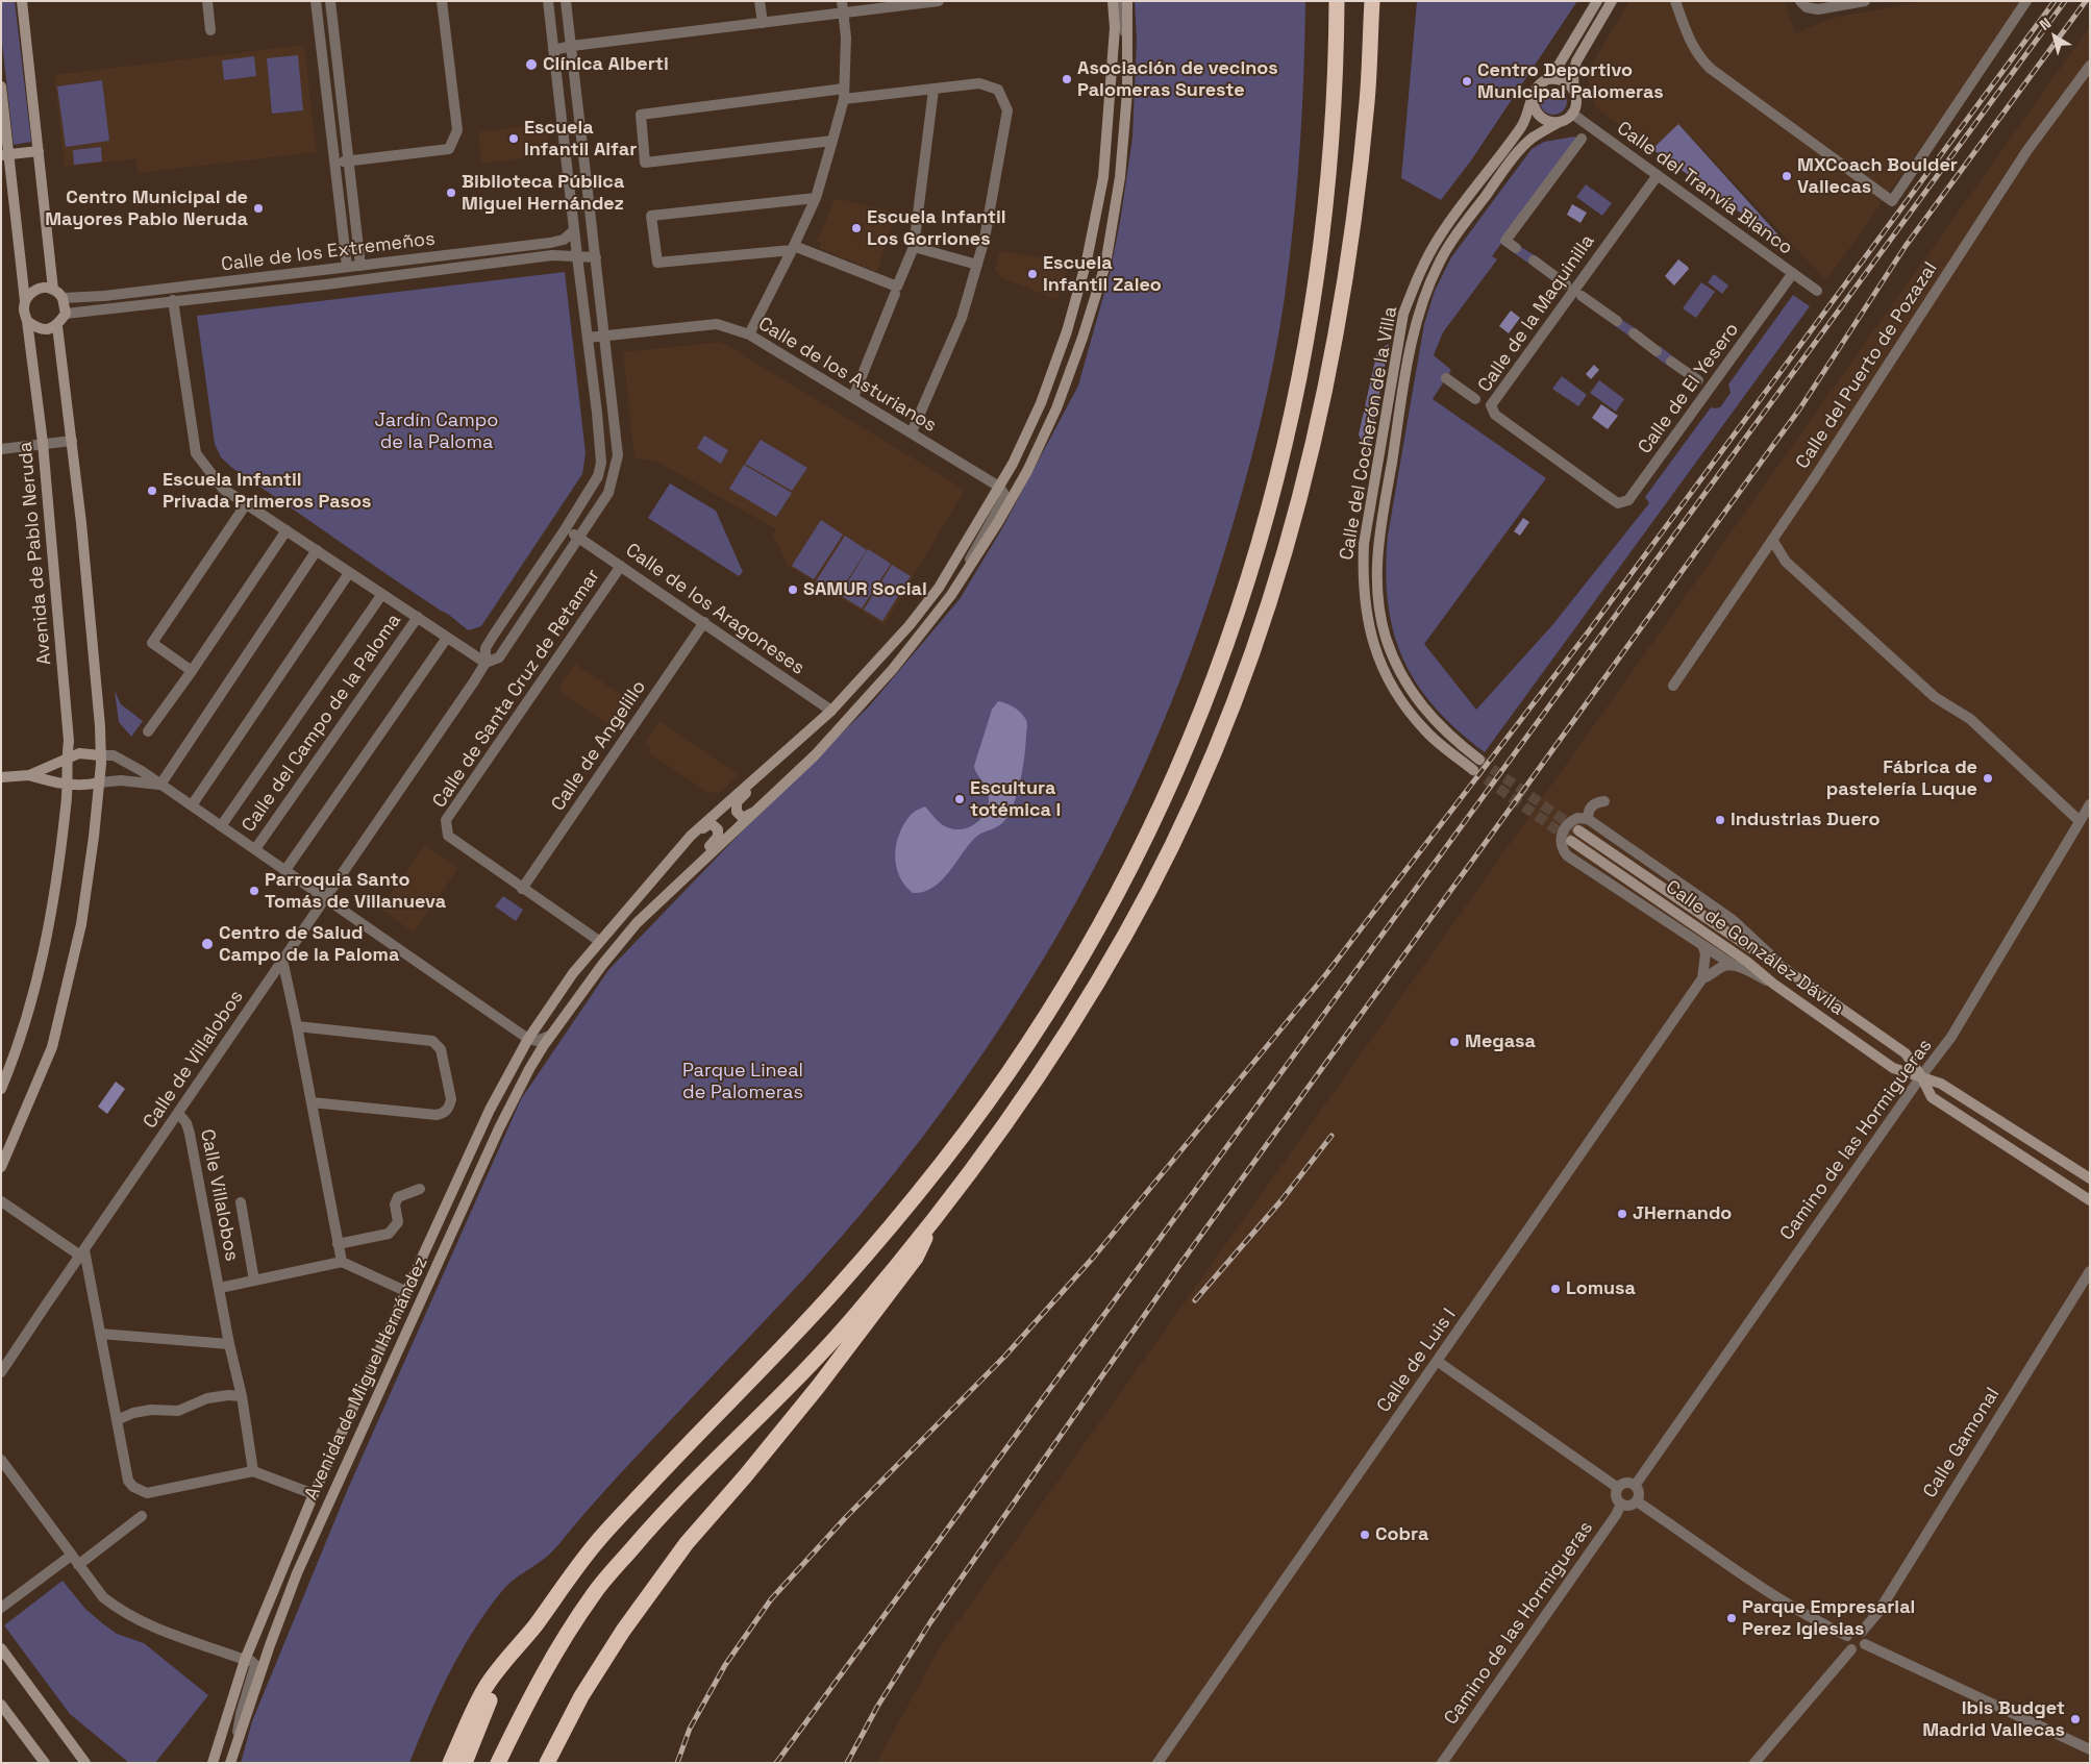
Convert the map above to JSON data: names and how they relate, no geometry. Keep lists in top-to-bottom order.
{
  "streets": {
    "street": [
      "Calle del Tranvía Blanco",
      "Calle de los Extremeños",
      "Calle de la Maquinilla",
      "Calle del Puerto de Pozazal",
      "Calle de los Asturianos",
      "Calle de El Yesero",
      "Calle del Cocherón de la Villa",
      "Avenida de Pablo Neruda",
      "Calle de los Aragoneses",
      "Calle de Santa Cruz de Retamar",
      "Calle del Campo de la Paloma",
      "Calle de Angelillo",
      "Calle de González Dávila",
      "Calle de Villalobos",
      "Camino de las Hormigueras",
      "Calle Villalobos",
      "Calle de Luis I",
      "Avenida de Miguel Hernández",
      "Calle Gamonal"
    ]
  },
  "crossings": [
    ["Calle del Tranvía Blanco", "Calle de la Maquinilla"],
    ["Calle del Tranvía Blanco", "Calle de El Yesero"],
    ["Calle del Tranvía Blanco", "Calle del Cocherón de la Villa"],
    ["Calle de los Extremeños", "Avenida de Pablo Neruda"],
    ["Calle de los Extremeños", "Calle del Campo de la Paloma"],
    ["Calle de la Maquinilla", "Calle de El Yesero"],
    ["Calle de los Asturianos", "Avenida de Miguel Hernández"],
    ["Calle de los Aragoneses", "Calle de Santa Cruz de Retamar"],
    ["Calle de los Aragoneses", "Calle de Angelillo"],
    ["Calle de los Aragoneses", "Avenida de Miguel Hernández"],
    ["Calle de Santa Cruz de Retamar", "Calle de Angelillo"],
    ["Calle de Santa Cruz de Retamar", "Avenida de Miguel Hernández"],
    ["Calle del Campo de la Paloma", "Calle de Villalobos"],
    ["Calle de González Dávila", "Camino de las Hormigueras"],
    ["Calle de González Dávila", "Calle de Luis I"],
    ["Calle de Villalobos", "Calle Villalobos"]
  ],
  "parks": ["Jardín Campo de la Paloma", "Parque Lineal de Palomeras"],
  "places": [
    "Clínica Alberti",
    "Asociación de vecinos Palomeras Sureste",
    "Centro Deportivo Municipal Palomeras",
    "Escuela Infantil Alfar",
    "MXCoach Boulder Vallecas",
    "Biblioteca Pública Miguel Hernández",
    "Centro Municipal de Mayores Pablo Neruda",
    "Escuela Infantil Los Gorriones",
    "Escuela Infantil Zaleo",
    "Escuela Infantil Privada Primeros Pasos",
    "SAMUR Social",
    "Fábrica de pastelería Luque",
    "Escultura totémica I",
    "Industrias Duero",
    "Parroquia Santo Tomás de Villanueva",
    "Centro de Salud Campo de la Paloma",
    "Megasa",
    "JHernando",
    "Lomusa",
    "Cobra",
    "Parque Empresarial Perez Iglesias",
    "Ibis Budget Madrid Vallecas"
  ],
  "north": "top left"
}
